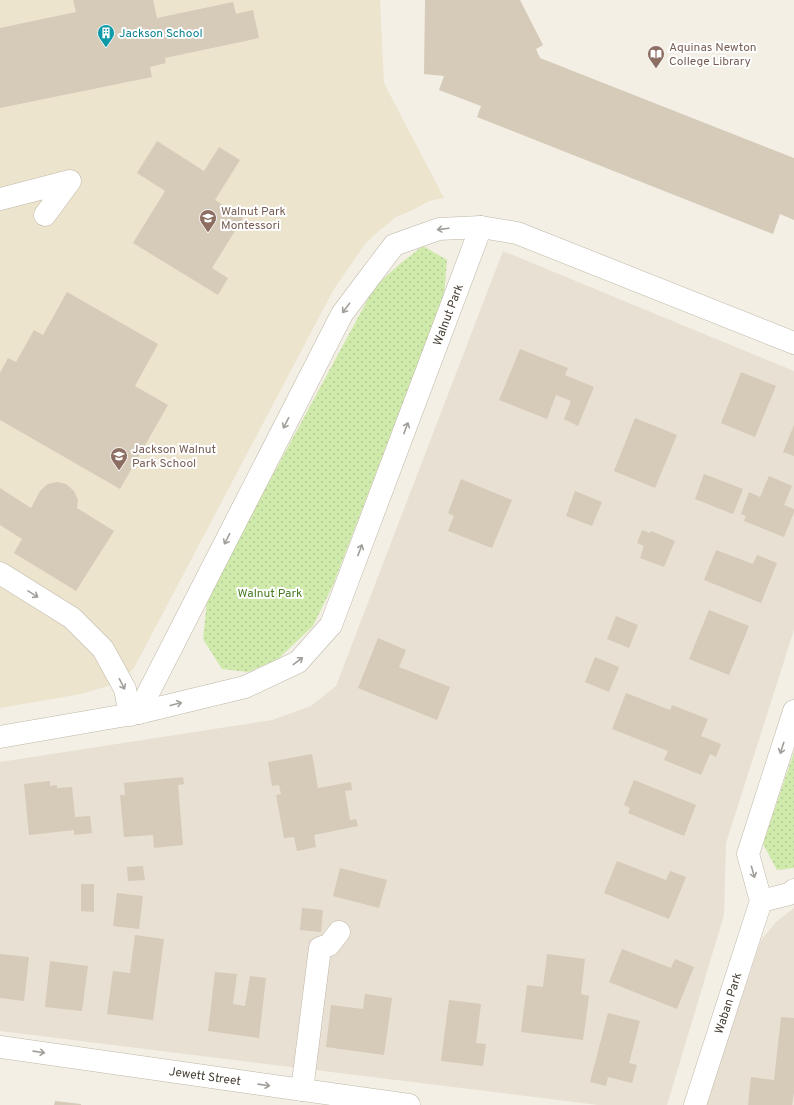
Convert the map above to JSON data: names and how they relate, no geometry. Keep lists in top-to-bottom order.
{
  "streets": {
    "street": ["Walnut Park", "Waban Park", "Jewett Street"]
  },
  "one_way": ["Jewett Street"],
  "parks": ["Walnut Park"],
  "places": {
    "building": ["Jackson School"],
    "library": ["Aquinas Newton College Library"],
    "school or university": ["Walnut Park Montessori", "Jackson Walnut Park School"]
  }
}
